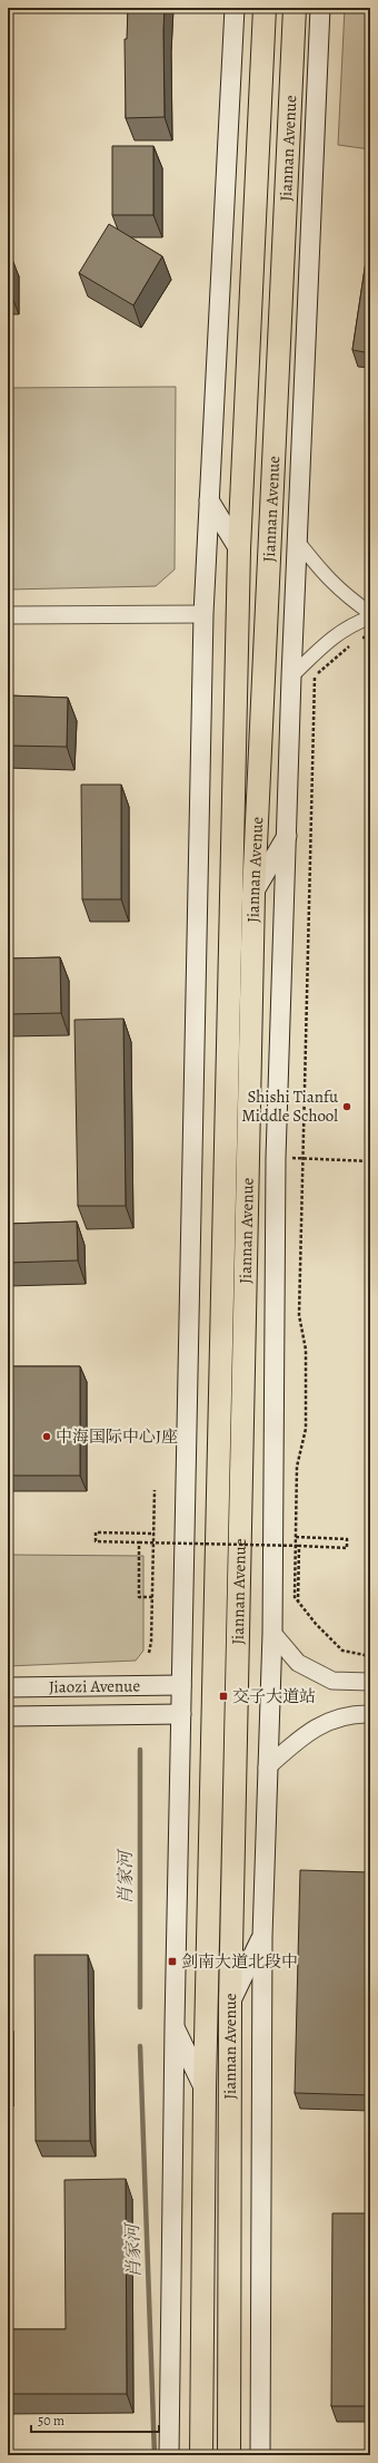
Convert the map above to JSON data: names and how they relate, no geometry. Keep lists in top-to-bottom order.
{
  "streets": {
    "highway": ["Jiannan Avenue"],
    "main road": ["Jiaozi Avenue"]
  },
  "water": ["肖家河"],
  "places": {
    "other": ["Shishi Tianfu Middle School", "中海国际中心J座"],
    "transit": ["交子大道站", "剑南大道北段中"]
  },
  "scale_bar": "50 m"
}
